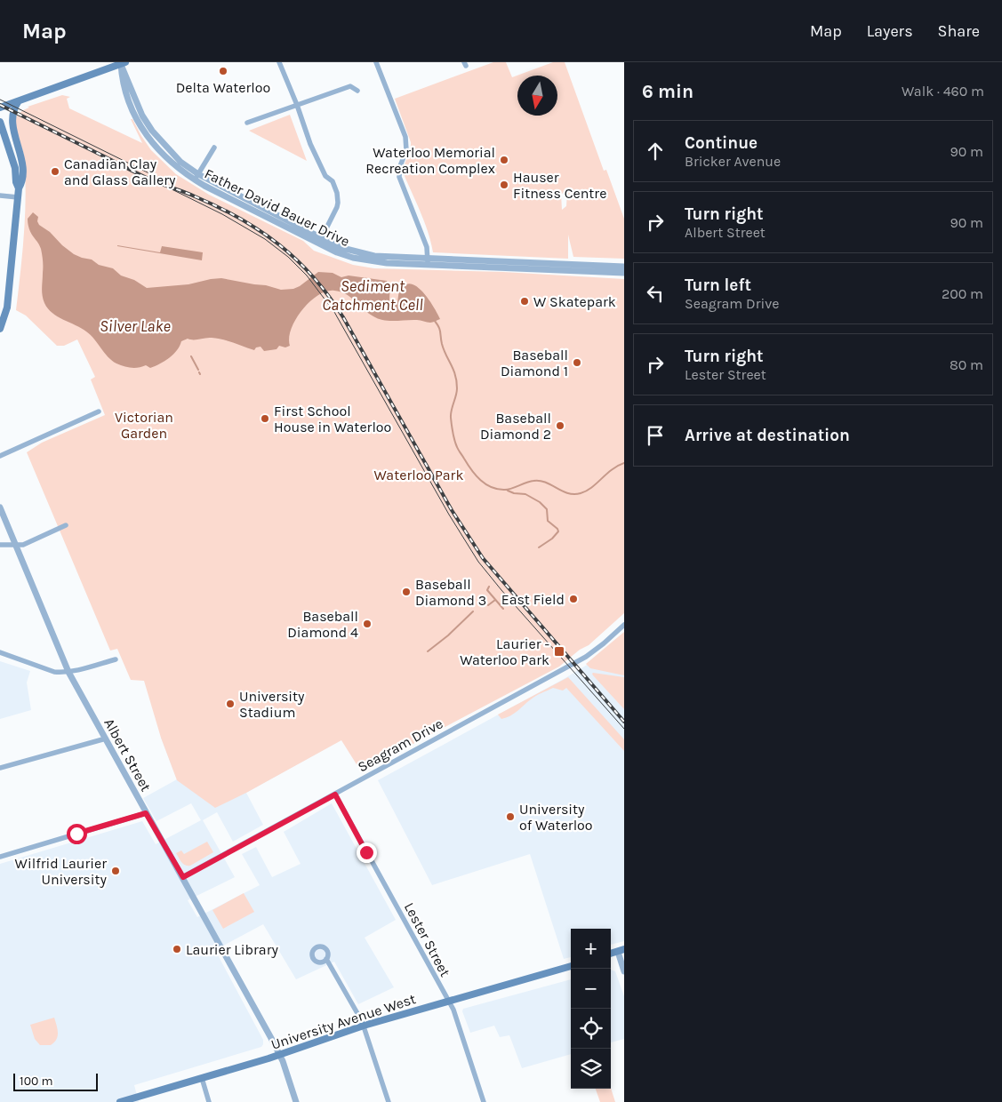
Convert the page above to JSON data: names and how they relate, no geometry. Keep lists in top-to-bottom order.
{
  "streets": {
    "main road": ["University Avenue West"],
    "street": [
      "Father David Bauer Drive",
      "Seagram Drive",
      "Albert Street",
      "Lester Street"
    ]
  },
  "crossings": [
    ["Seagram Drive", "Albert Street"],
    ["Seagram Drive", "Lester Street"],
    ["Albert Street", "University Avenue West"],
    ["Lester Street", "University Avenue West"]
  ],
  "water": ["Sediment Catchment Cell", "Silver Lake"],
  "parks": ["Victorian Garden", "Waterloo Park"],
  "places": {
    "other": [
      "Delta Waterloo",
      "Waterloo Memorial Recreation Complex",
      "Canadian Clay and Glass Gallery",
      "Hauser Fitness Centre",
      "W Skatepark",
      "Baseball Diamond 1",
      "First School House in Waterloo",
      "Baseball Diamond 2",
      "Baseball Diamond 3",
      "East Field",
      "Baseball Diamond 4",
      "University Stadium",
      "University of Waterloo",
      "Wilfrid Laurier University",
      "Laurier Library"
    ],
    "transit": ["Laurier - Waterloo Park"]
  },
  "scale_bar": "100 m",
  "north": "bottom",
  "page": {
    "header": "Map",
    "nav": ["Map", "Layers", "Share"],
    "heading": ["6 min", "Walk · 460 m"],
    "list": [
      ["Continue", "Bricker Avenue", "90 m"],
      ["Turn right", "Albert Street", "90 m"],
      ["Turn left", "Seagram Drive", "200 m"],
      ["Turn right", "Lester Street", "80 m"],
      "Arrive at destination"
    ],
    "map_buttons": ["+", "−"],
    "scale": "100 m"
  }
}
